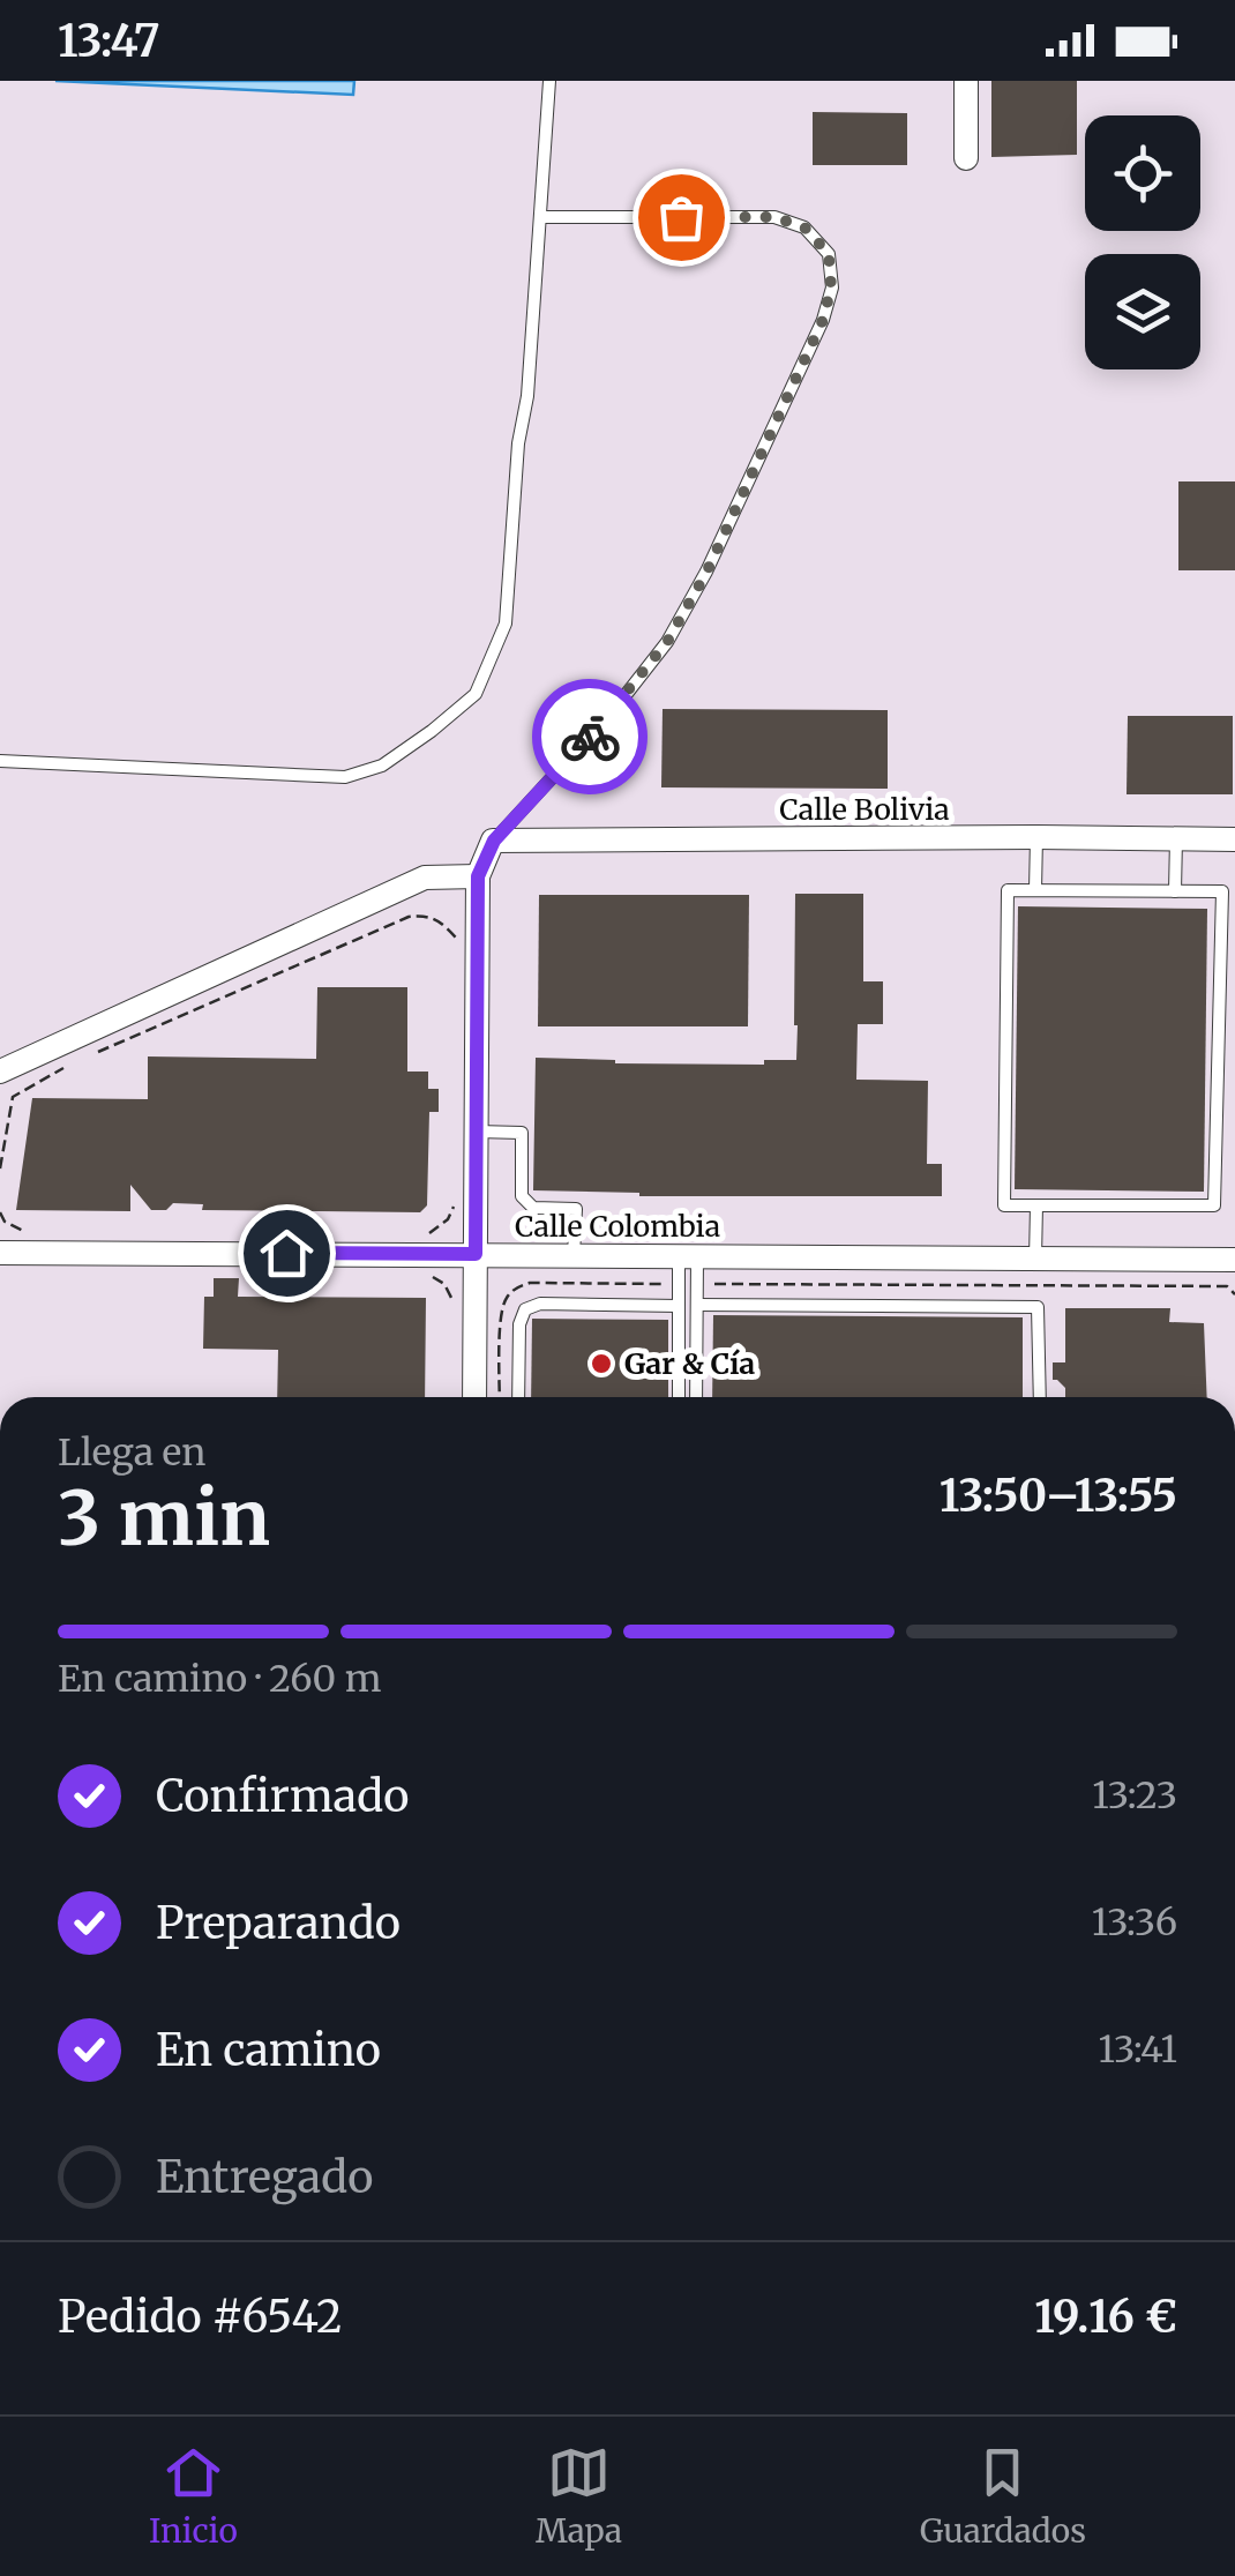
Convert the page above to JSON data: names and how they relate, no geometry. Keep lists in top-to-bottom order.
{
  "streets": {
    "street": ["Calle Bolivia", "Calle Colombia"]
  },
  "places": ["Gar & Cía"],
  "page": {
    "status": "13:47",
    "heading": ["3 min", "Llega en", "13:50–13:55"],
    "panel": ["Pedido #6542", "19.16 €"],
    "bar": "En camino · 260 m",
    "list": [
      ["Confirmado", "13:23"],
      ["Preparando", "13:36"],
      ["En camino", "13:41"],
      "Entregado"
    ],
    "tabs": ["Inicio", "Mapa", "Guardados"]
  }
}
